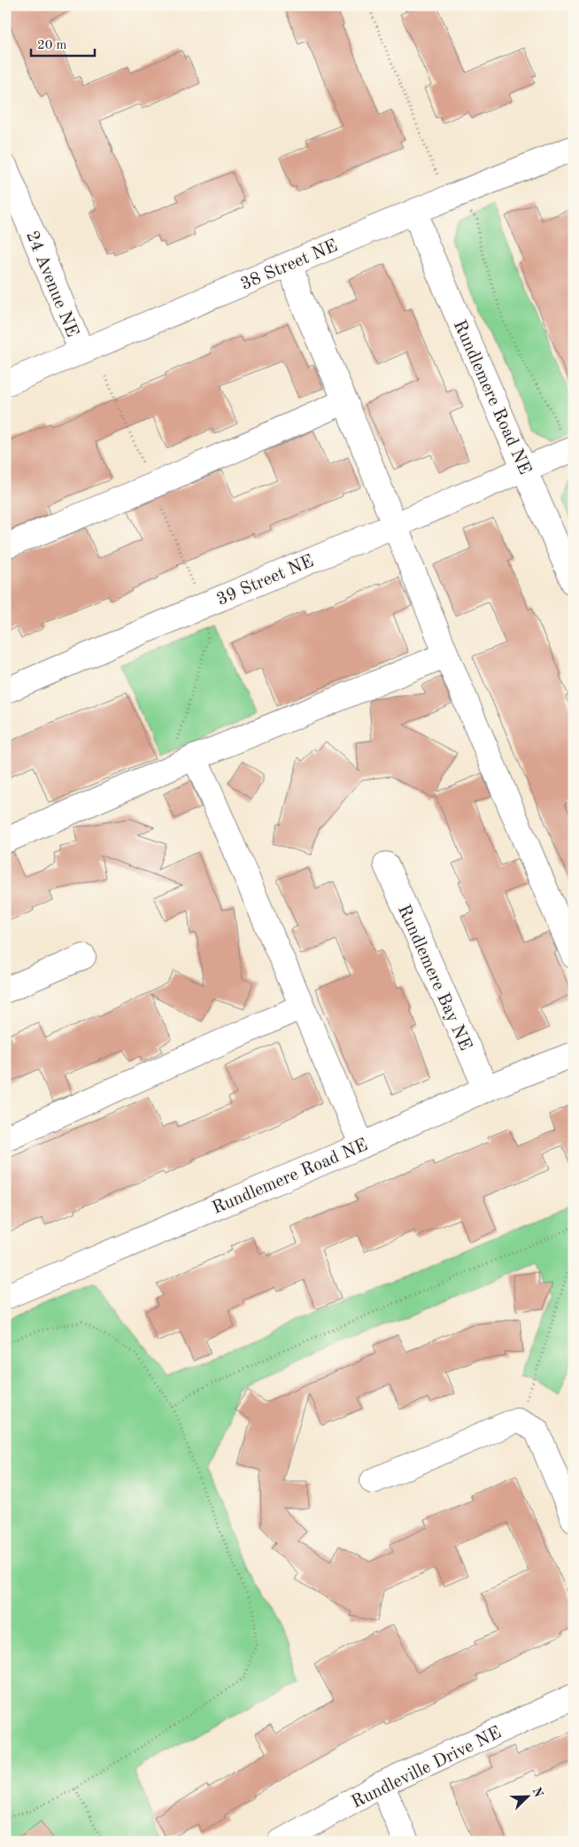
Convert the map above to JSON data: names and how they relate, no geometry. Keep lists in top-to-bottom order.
{
  "streets": {
    "street": [
      "38 Street NE",
      "24 Avenue NE",
      "Rundlemere Road NE",
      "39 Street NE",
      "Rundlemere Bay NE",
      "Rundleville Drive NE"
    ]
  },
  "crossings": [
    ["38 Street NE", "24 Avenue NE"],
    ["38 Street NE", "Rundlemere Road NE"],
    ["Rundlemere Road NE", "39 Street NE"],
    ["Rundlemere Road NE", "Rundlemere Bay NE"]
  ],
  "scale_bar": "20 m",
  "north": "top right"
}
